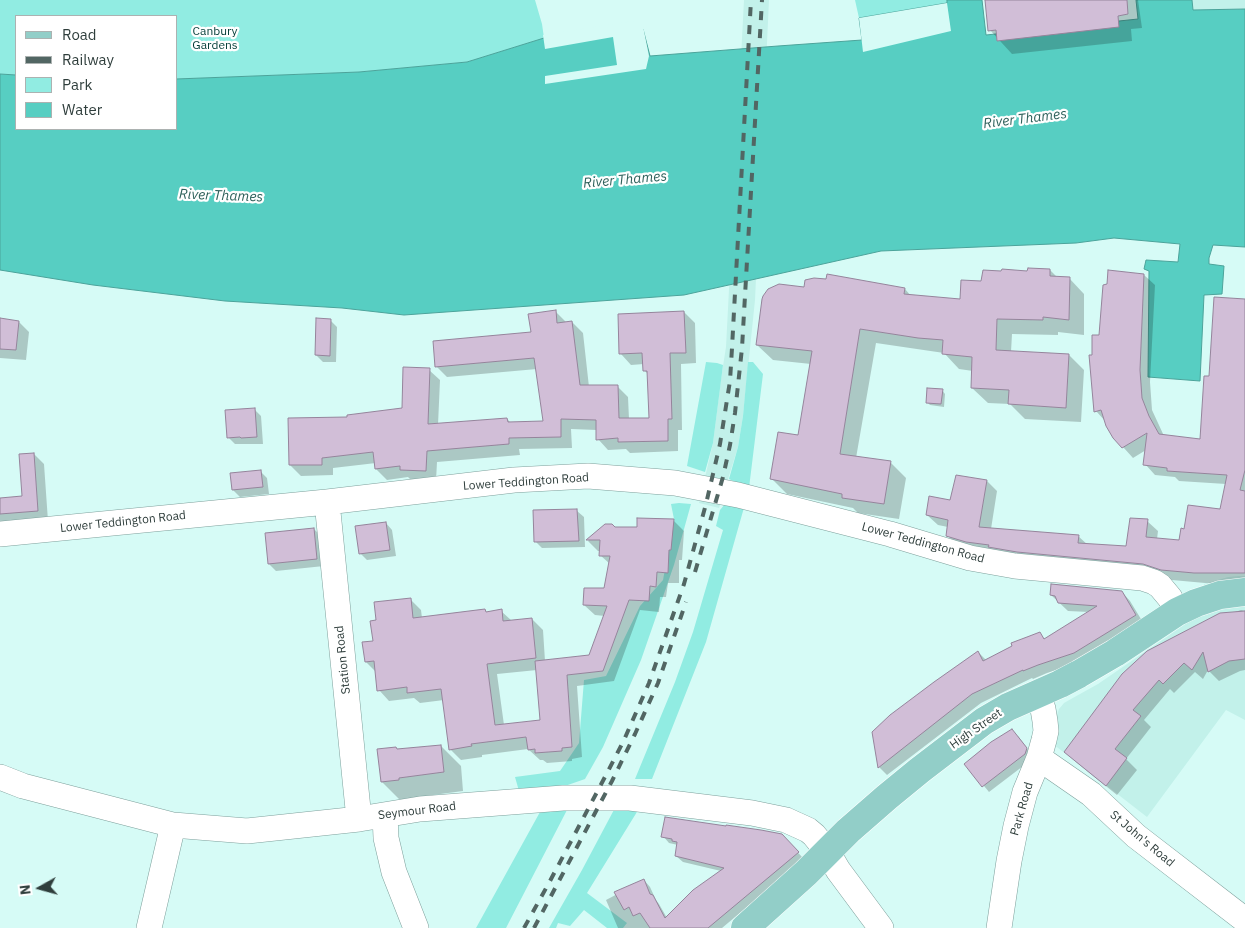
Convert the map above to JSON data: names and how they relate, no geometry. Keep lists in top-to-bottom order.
{
  "streets": {
    "main road": ["High Street"],
    "street": [
      "Lower Teddington Road",
      "Station Road",
      "Park Road",
      "Seymour Road",
      "St John's Road"
    ]
  },
  "crossings": [
    ["Lower Teddington Road", "Station Road"],
    ["Lower Teddington Road", "High Street"],
    ["Station Road", "Seymour Road"],
    ["High Street", "Park Road"],
    ["High Street", "Seymour Road"],
    ["Park Road", "St John's Road"]
  ],
  "water": ["River Thames"],
  "parks": ["Canbury Gardens"],
  "legend": [
    "Road",
    "Railway",
    "Park",
    "Water"
  ],
  "north": "left"
}
